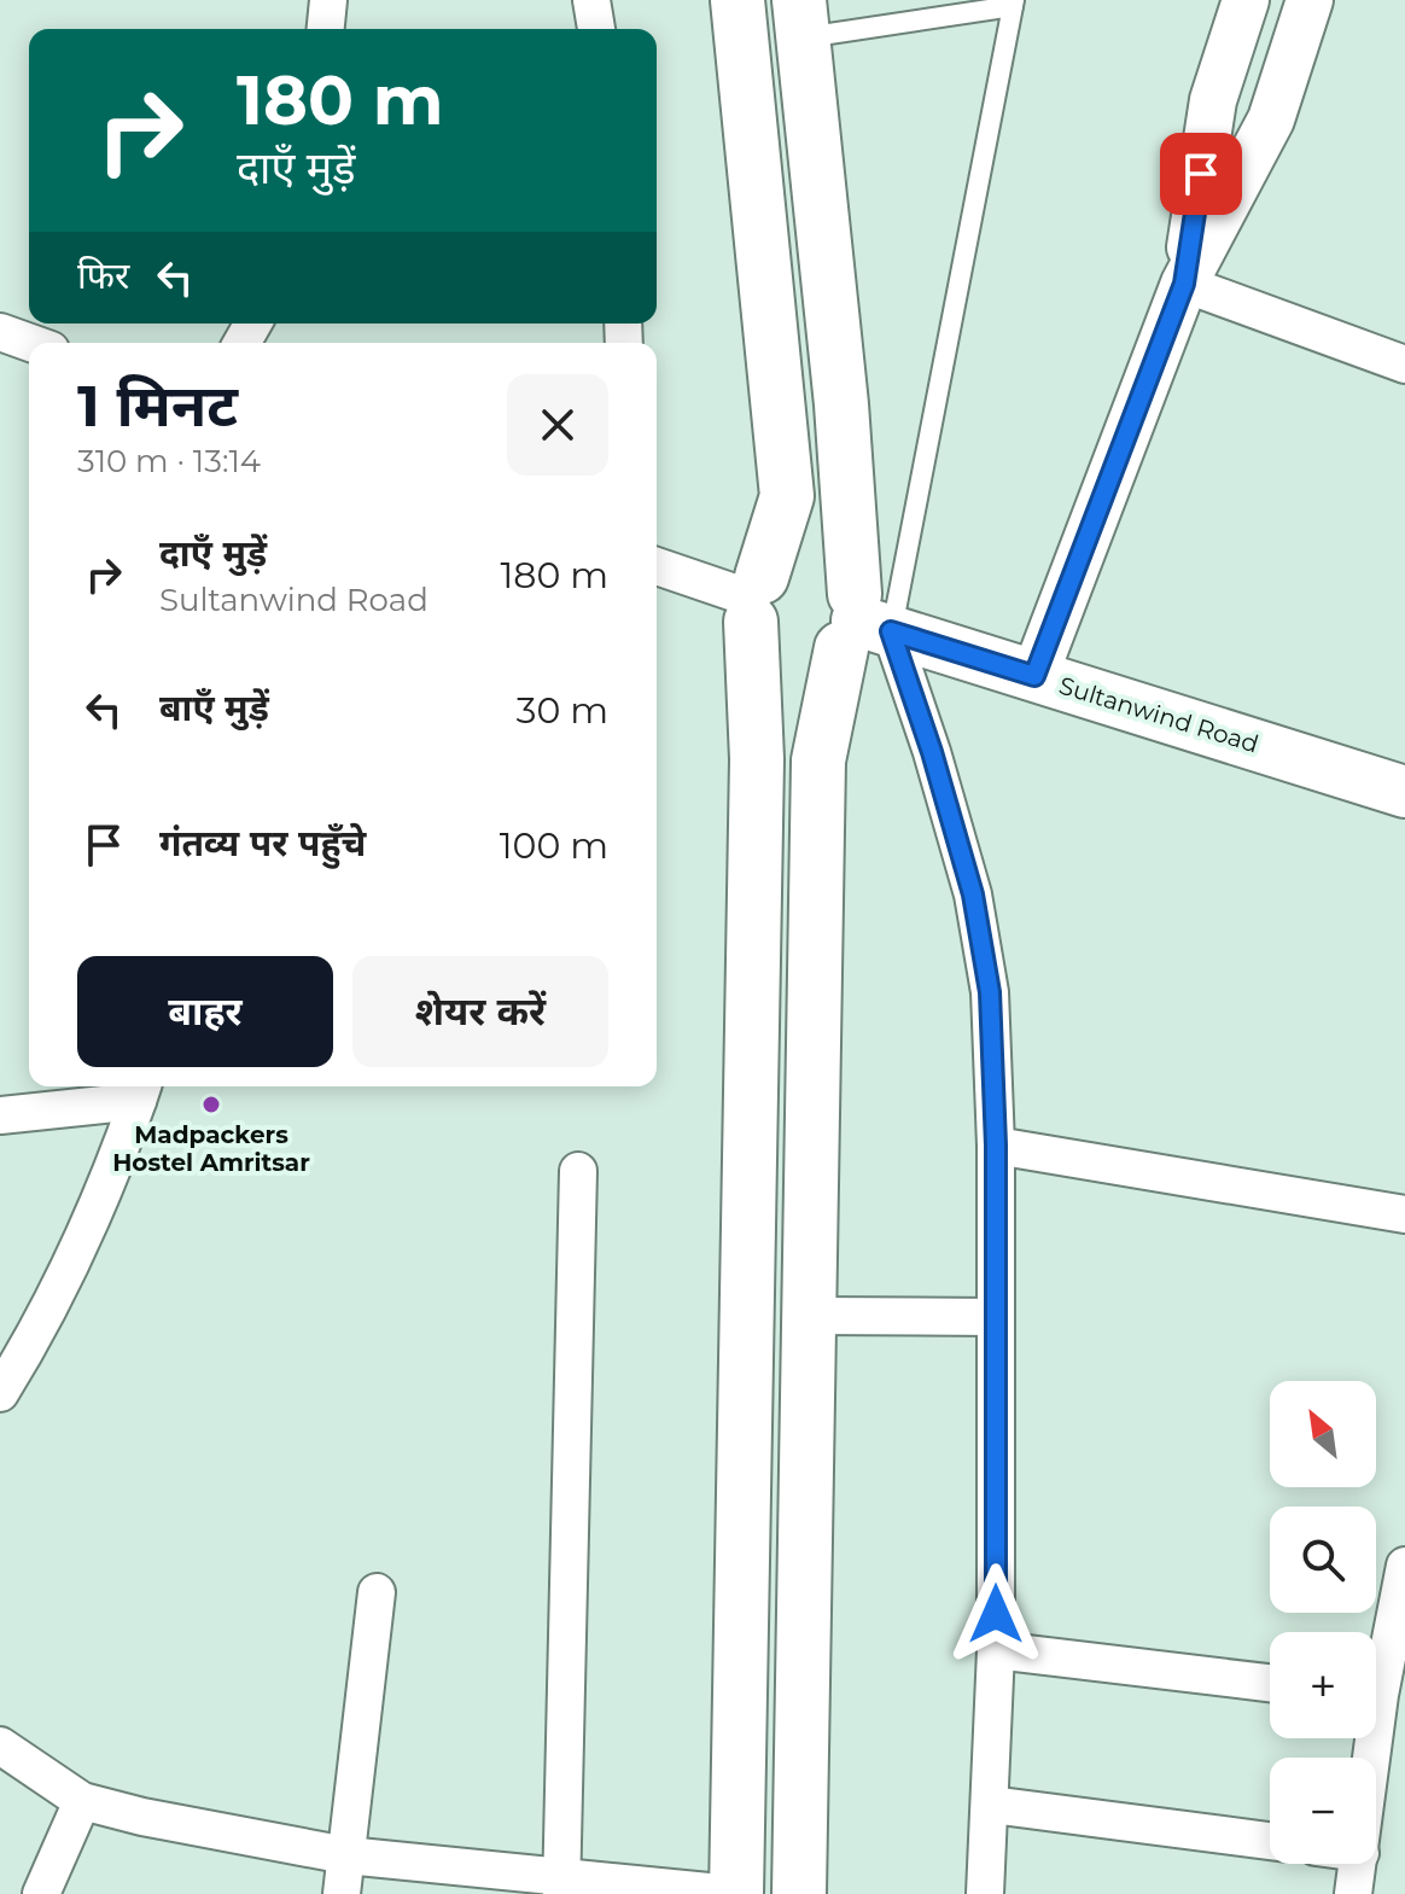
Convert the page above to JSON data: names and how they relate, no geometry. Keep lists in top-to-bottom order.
{
  "streets": {
    "main road": ["Sultanwind Road"]
  },
  "places": ["Madpackers Hostel Amritsar"],
  "north": "top left",
  "page": {
    "turn": ["180 m", "दाएँ मुड़ें"],
    "then": "फिर",
    "heading": ["1 मिनट", "310 m · 13:14"],
    "list": [
      {
        "name": "दाएँ मुड़ें",
        "note": "Sultanwind Road",
        "value": "180 m"
      },
      {
        "name": "बाएँ मुड़ें",
        "value": "30 m"
      },
      {
        "name": "गंतव्य पर पहुँचे",
        "value": "100 m"
      }
    ],
    "buttons": ["बाहर", "शेयर करें"],
    "map_buttons": ["+", "−"]
  }
}
